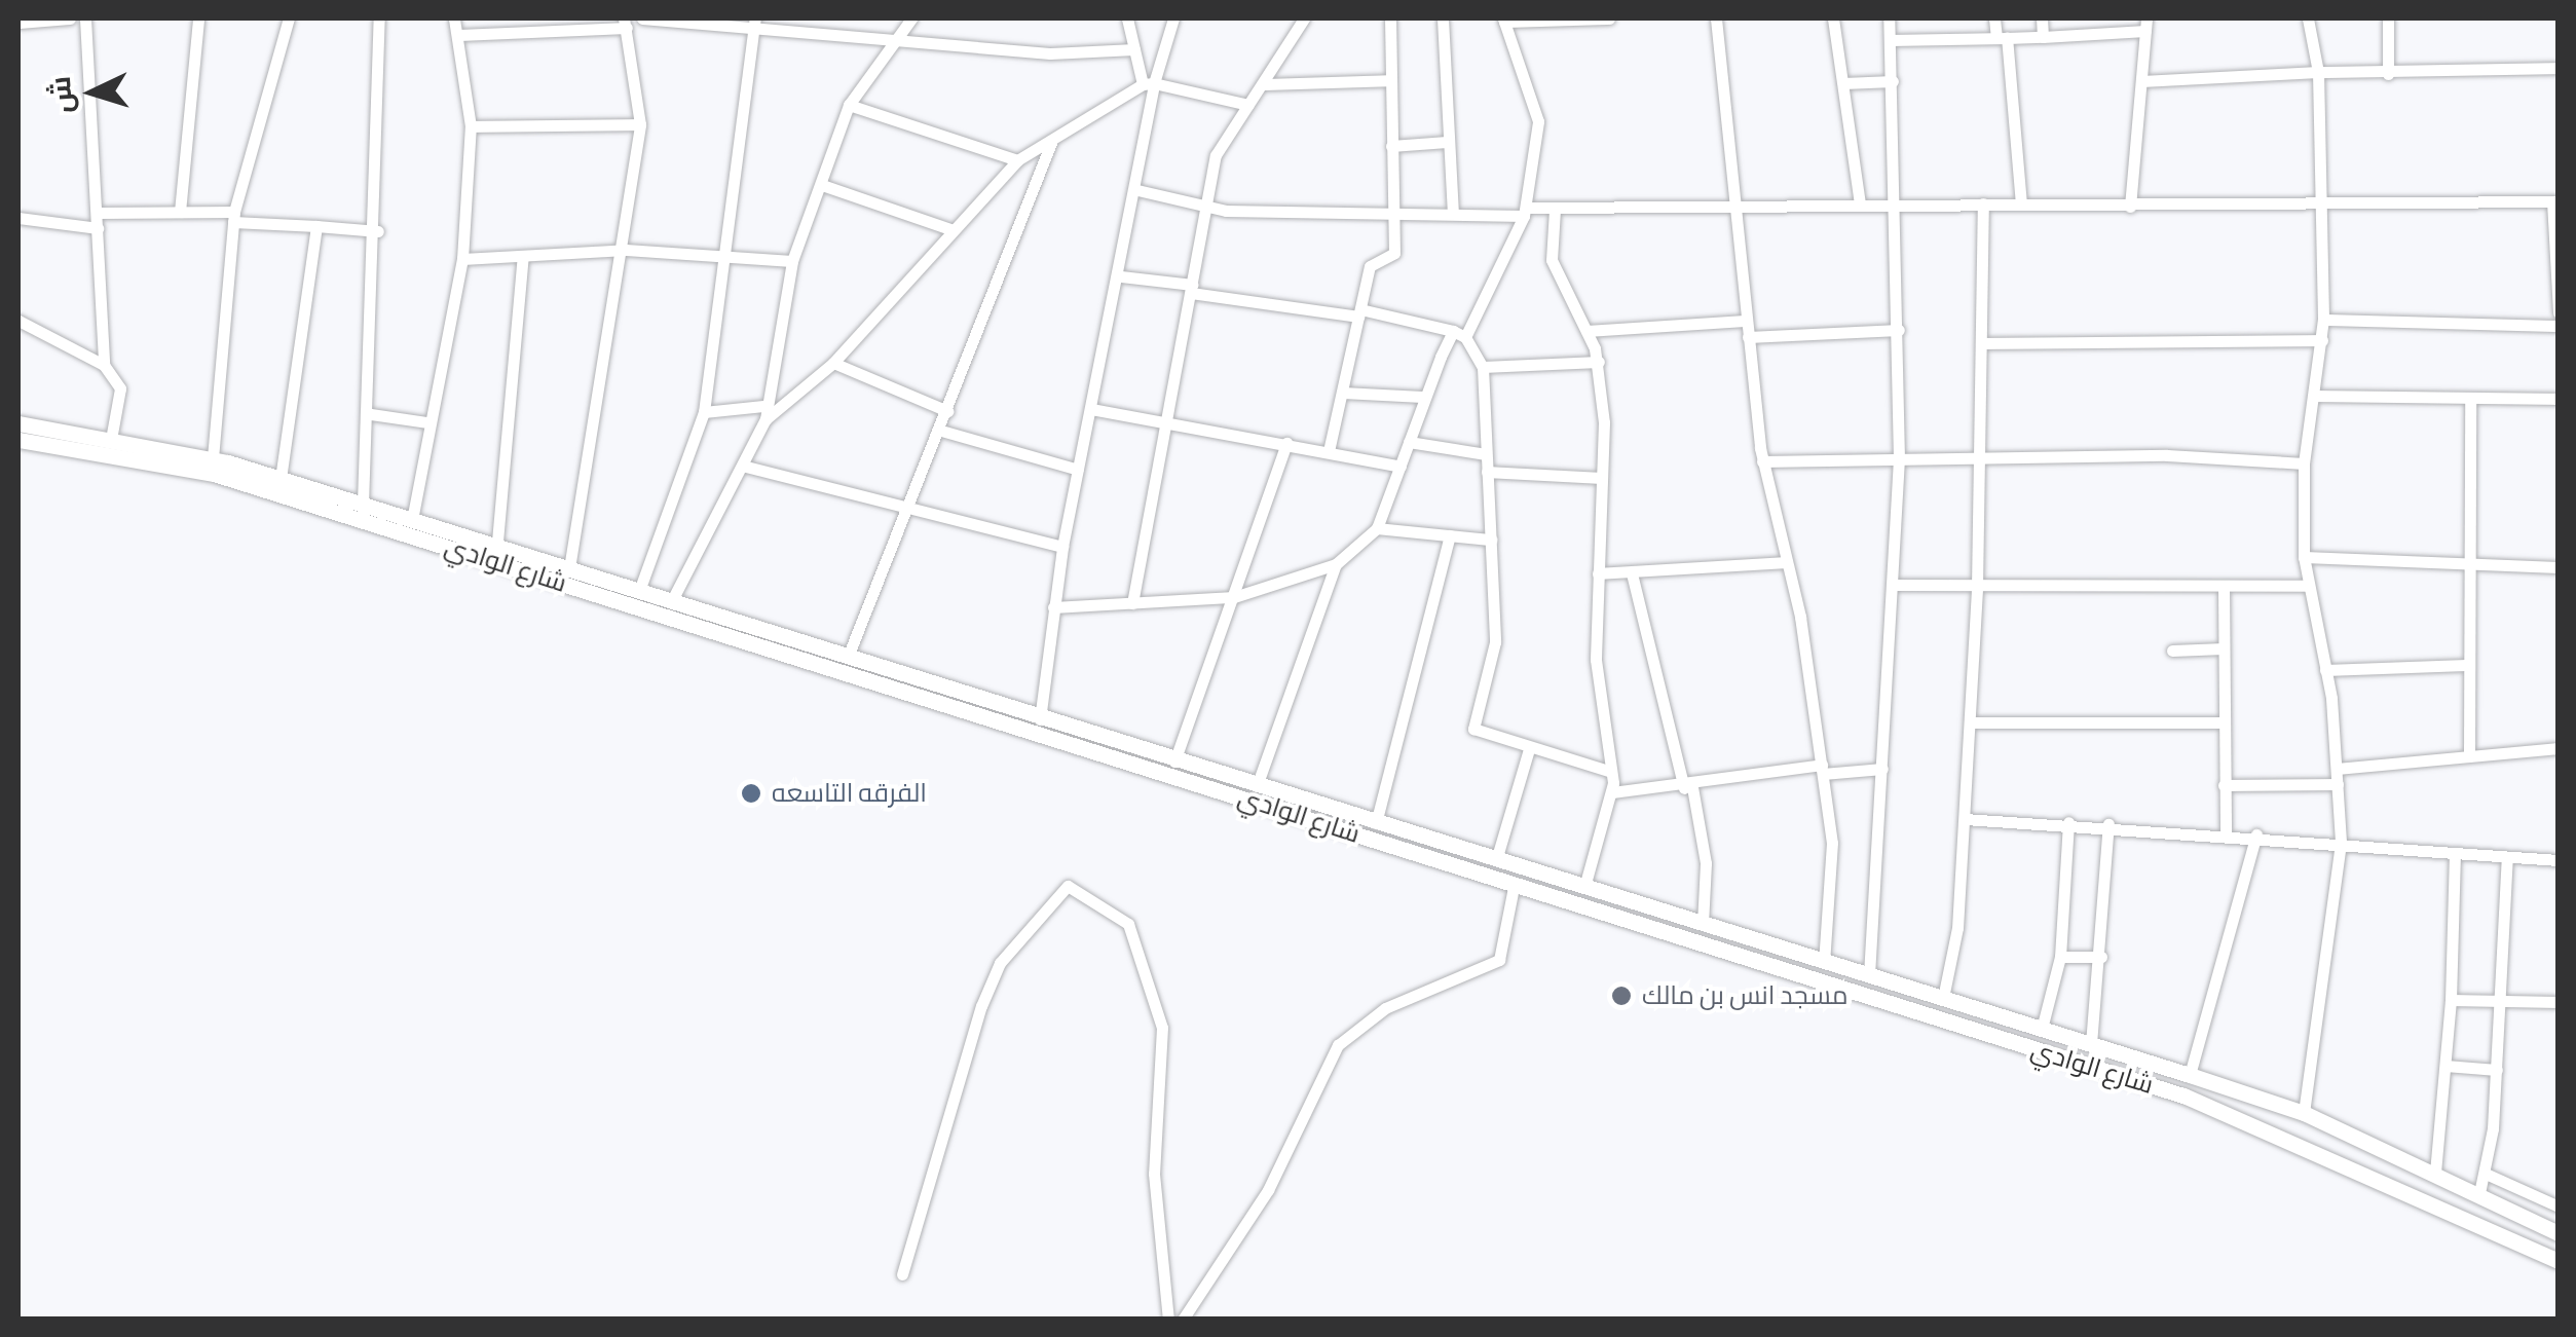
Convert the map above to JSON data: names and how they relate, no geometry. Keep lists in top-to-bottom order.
{
  "streets": {
    "main road": ["شارع الوادي"]
  },
  "places": ["الفرقه التاسعه", "مسجد انس بن مالك"],
  "north": "left"
}
